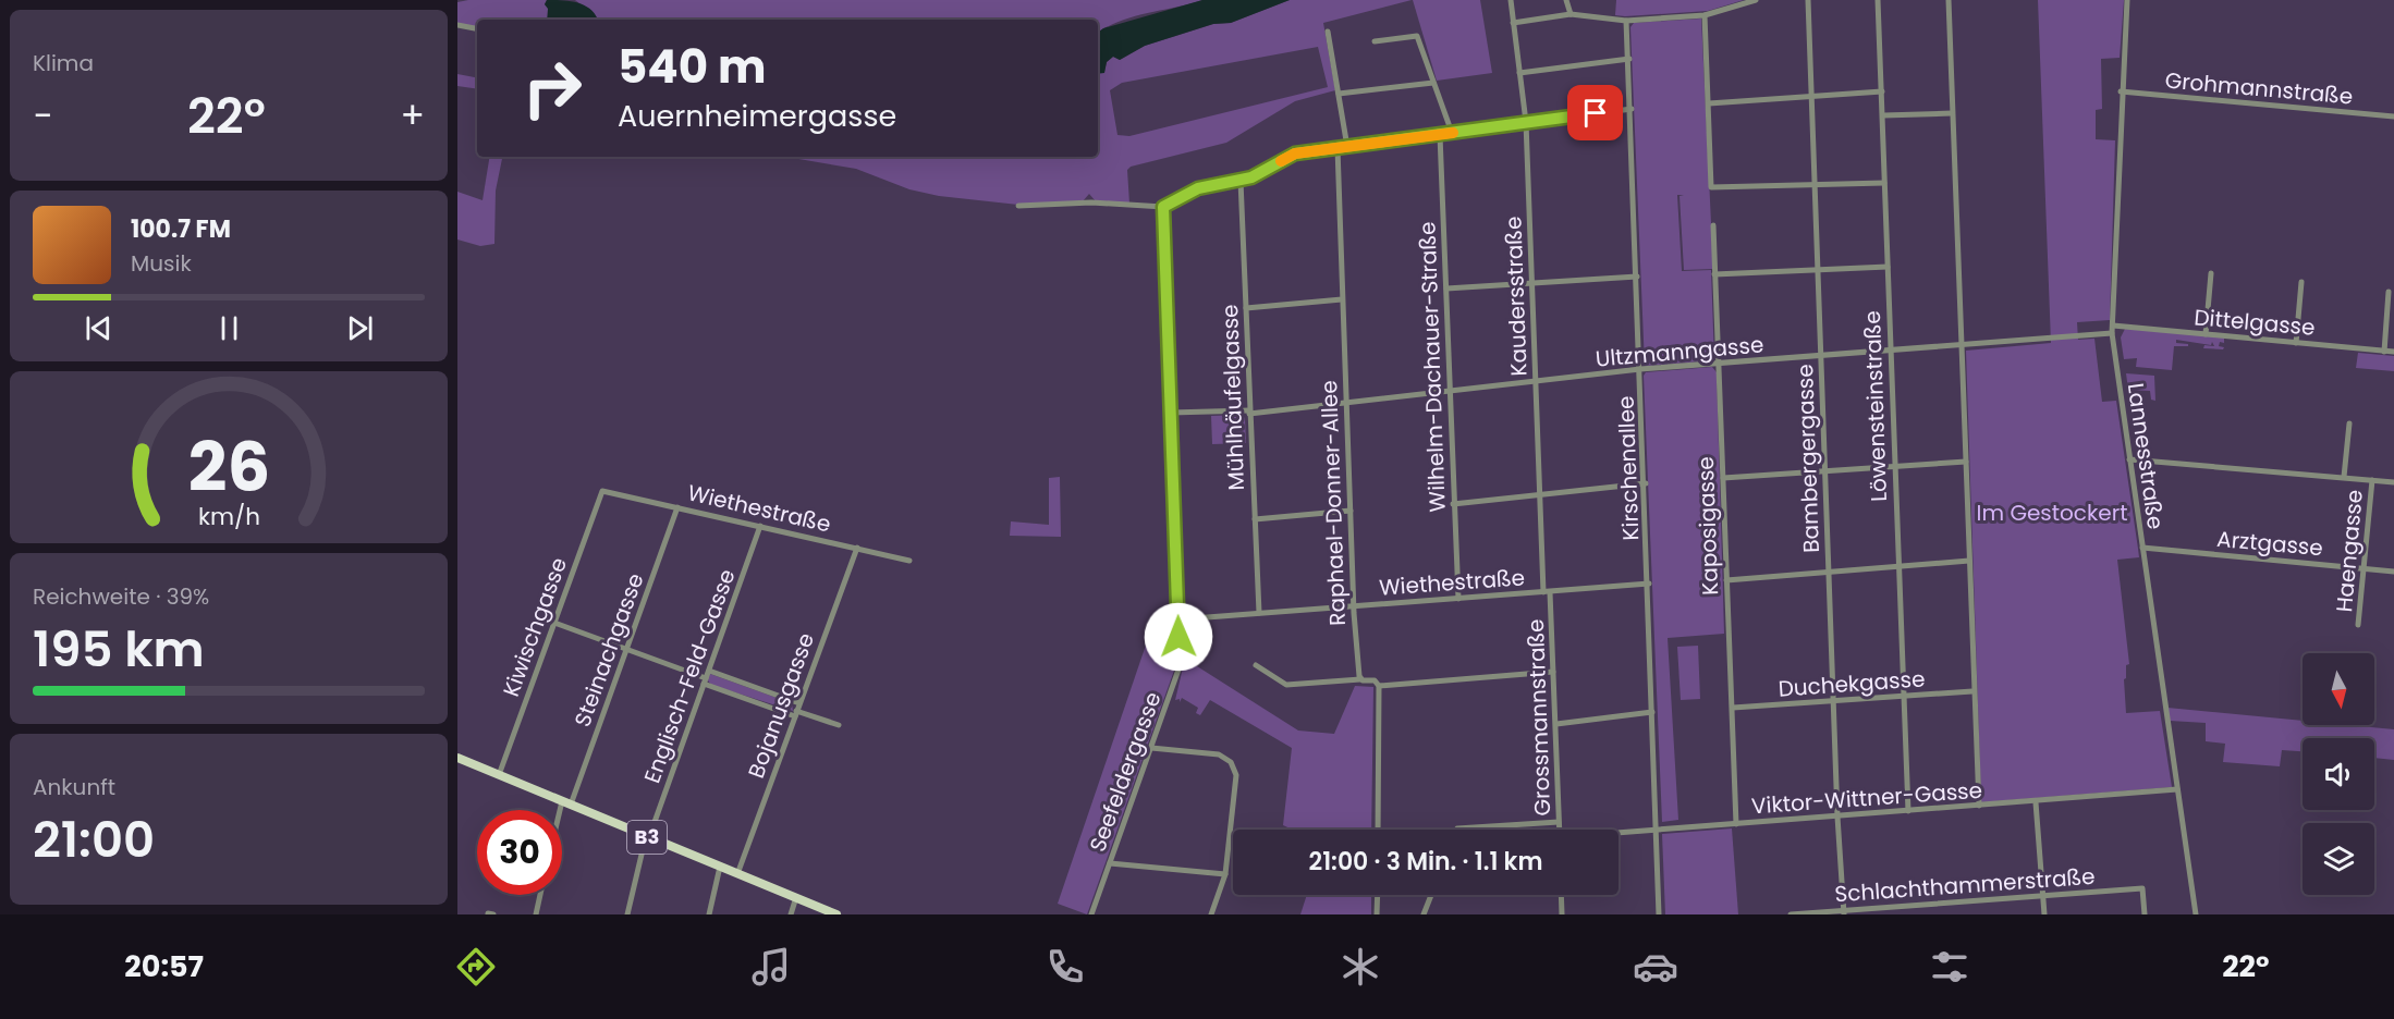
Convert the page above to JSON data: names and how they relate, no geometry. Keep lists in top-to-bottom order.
{
  "streets": {
    "main road": ["B3"],
    "street": [
      "Grohmannstraße",
      "Kaudersstraße",
      "Dittelgasse",
      "Ultzmanngasse",
      "Wilhelm-Dachauer-Straße",
      "Mühlhäufelgasse",
      "Löwensteinstraße",
      "Lannesstraße",
      "Bambergergasse",
      "Kirschenallee",
      "Raphael-Donner-Allee",
      "Wiethestraße",
      "Kaposigasse",
      "Arztgasse",
      "Haengasse",
      "Kiwischgasse",
      "Steinachgasse",
      "Englisch-Feld-Gasse",
      "Duchekgasse",
      "Bojanusgasse",
      "Grossmannstraße",
      "Seefeldergasse",
      "Viktor-Wittner-Gasse",
      "Schlachthammerstraße"
    ]
  },
  "crossings": [
    ["Grohmannstraße", "Lannesstraße"],
    ["Kaudersstraße", "Ultzmanngasse"],
    ["Kaudersstraße", "Wiethestraße"],
    ["Kaudersstraße", "Grossmannstraße"],
    ["Dittelgasse", "Ultzmanngasse"],
    ["Dittelgasse", "Lannesstraße"],
    ["Ultzmanngasse", "Wilhelm-Dachauer-Straße"],
    ["Ultzmanngasse", "Mühlhäufelgasse"],
    ["Ultzmanngasse", "Löwensteinstraße"],
    ["Ultzmanngasse", "Lannesstraße"],
    ["Ultzmanngasse", "Bambergergasse"],
    ["Ultzmanngasse", "Kirschenallee"],
    ["Ultzmanngasse", "Raphael-Donner-Allee"],
    ["Ultzmanngasse", "Kaposigasse"],
    ["Ultzmanngasse", "Seefeldergasse"],
    ["Wilhelm-Dachauer-Straße", "Wiethestraße"],
    ["Mühlhäufelgasse", "Wiethestraße"],
    ["Löwensteinstraße", "Duchekgasse"],
    ["Löwensteinstraße", "Viktor-Wittner-Gasse"],
    ["Lannesstraße", "Arztgasse"],
    ["Lannesstraße", "Viktor-Wittner-Gasse"],
    ["Bambergergasse", "Duchekgasse"],
    ["Bambergergasse", "Viktor-Wittner-Gasse"],
    ["Bambergergasse", "Schlachthammerstraße"],
    ["Kirschenallee", "Wiethestraße"],
    ["Kirschenallee", "Viktor-Wittner-Gasse"],
    ["Raphael-Donner-Allee", "Wiethestraße"],
    ["Wiethestraße", "Kiwischgasse"],
    ["Wiethestraße", "Steinachgasse"],
    ["Wiethestraße", "Englisch-Feld-Gasse"],
    ["Wiethestraße", "Bojanusgasse"],
    ["Wiethestraße", "Grossmannstraße"],
    ["Wiethestraße", "Seefeldergasse"],
    ["Kaposigasse", "Duchekgasse"],
    ["Kaposigasse", "Viktor-Wittner-Gasse"],
    ["Arztgasse", "Haengasse"],
    ["Kiwischgasse", "B3"],
    ["Steinachgasse", "B3"],
    ["Englisch-Feld-Gasse", "B3"],
    ["Bojanusgasse", "B3"]
  ],
  "parks": ["Im Gestockert"],
  "north": "bottom",
  "page": {
    "tile": [
      "Klima",
      ["Reichweite · 39%", "195 km"],
      ["Ankunft", "21:00"]
    ],
    "turn": ["540 m", "Auernheimergasse"],
    "heat": ["−", "22°", "+"],
    "song": ["100.7 FM", "Musik"],
    "limit": "30",
    "trip": "21:00 · 3 Min. · 1.1 km",
    "tabs": ["20:57", "22°"],
    "gauge": ["26", "km/h"]
  }
}
